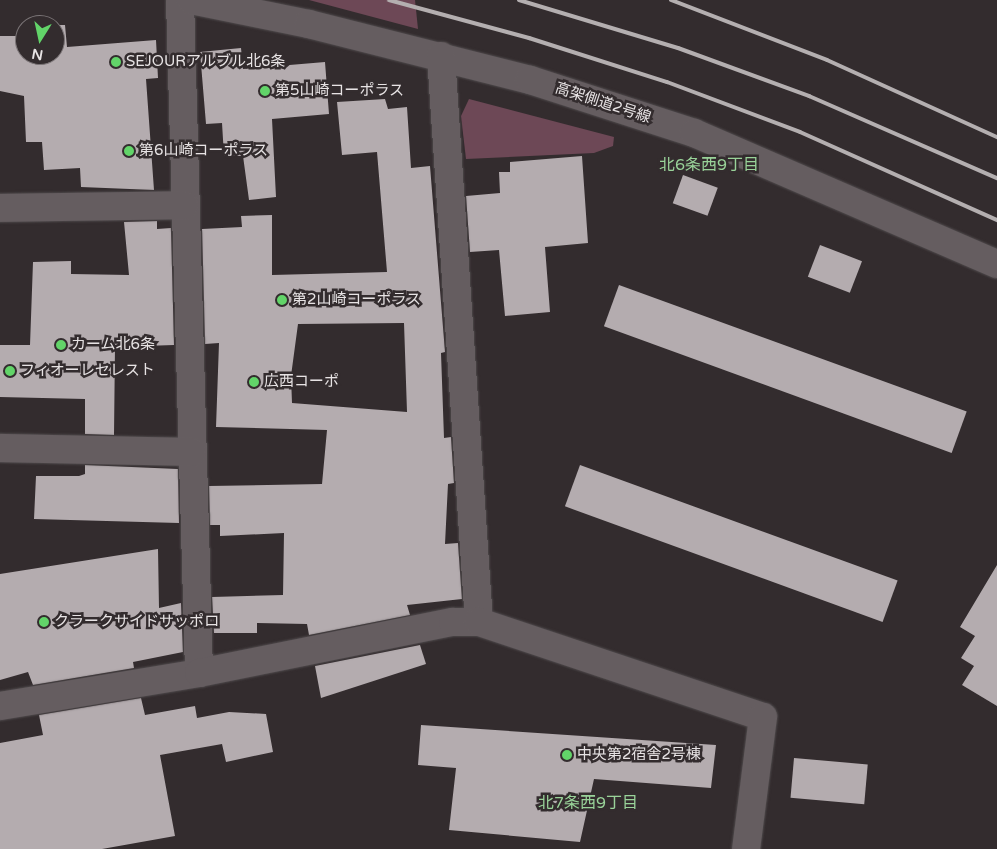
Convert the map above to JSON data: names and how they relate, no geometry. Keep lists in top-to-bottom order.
{
  "streets": {
    "street": ["高架側道2号線"]
  },
  "districts": ["北6条西9丁目", "北7条西9丁目"],
  "places": [
    "SEJOURアルブル北6条",
    "第5山崎コーポラス",
    "第6山崎コーポラス",
    "第2山崎コーポラス",
    "カーム北6条",
    "フィオーレセレスト",
    "広西コーポ",
    "クラークサイドサッポロ",
    "中央第2宿舎2号棟"
  ],
  "north": "bottom"
}
